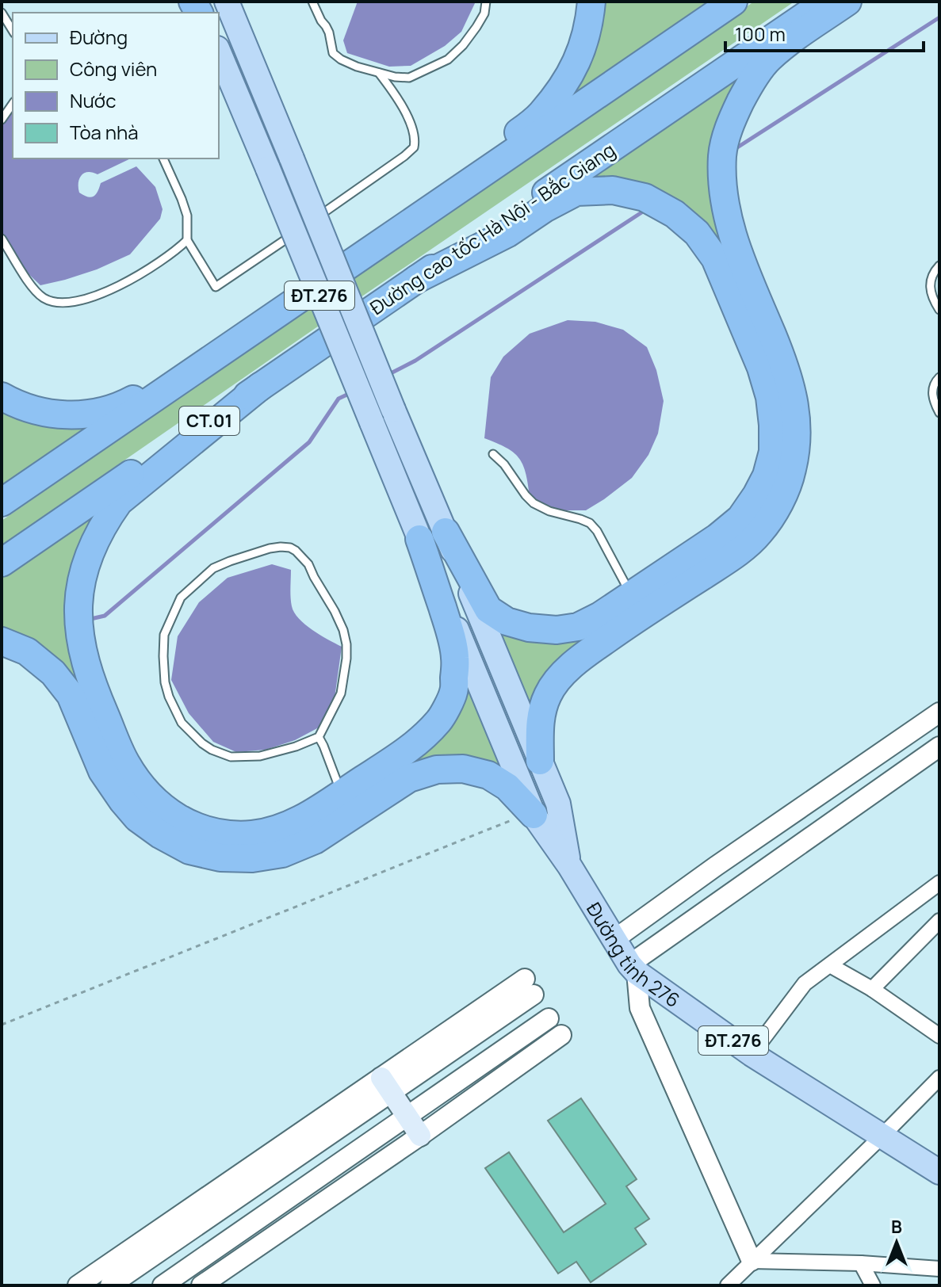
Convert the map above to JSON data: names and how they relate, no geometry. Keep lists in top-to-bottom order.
{
  "streets": {
    "highway": ["Đường cao tốc Hà Nội - Bắc Giang", "CT.01"],
    "main road": ["ĐT.276", "Đường tỉnh 276"]
  },
  "legend": [
    "Đường",
    "Công viên",
    "Nước",
    "Tòa nhà"
  ],
  "scale_bar": "100 m",
  "north": "top"
}
